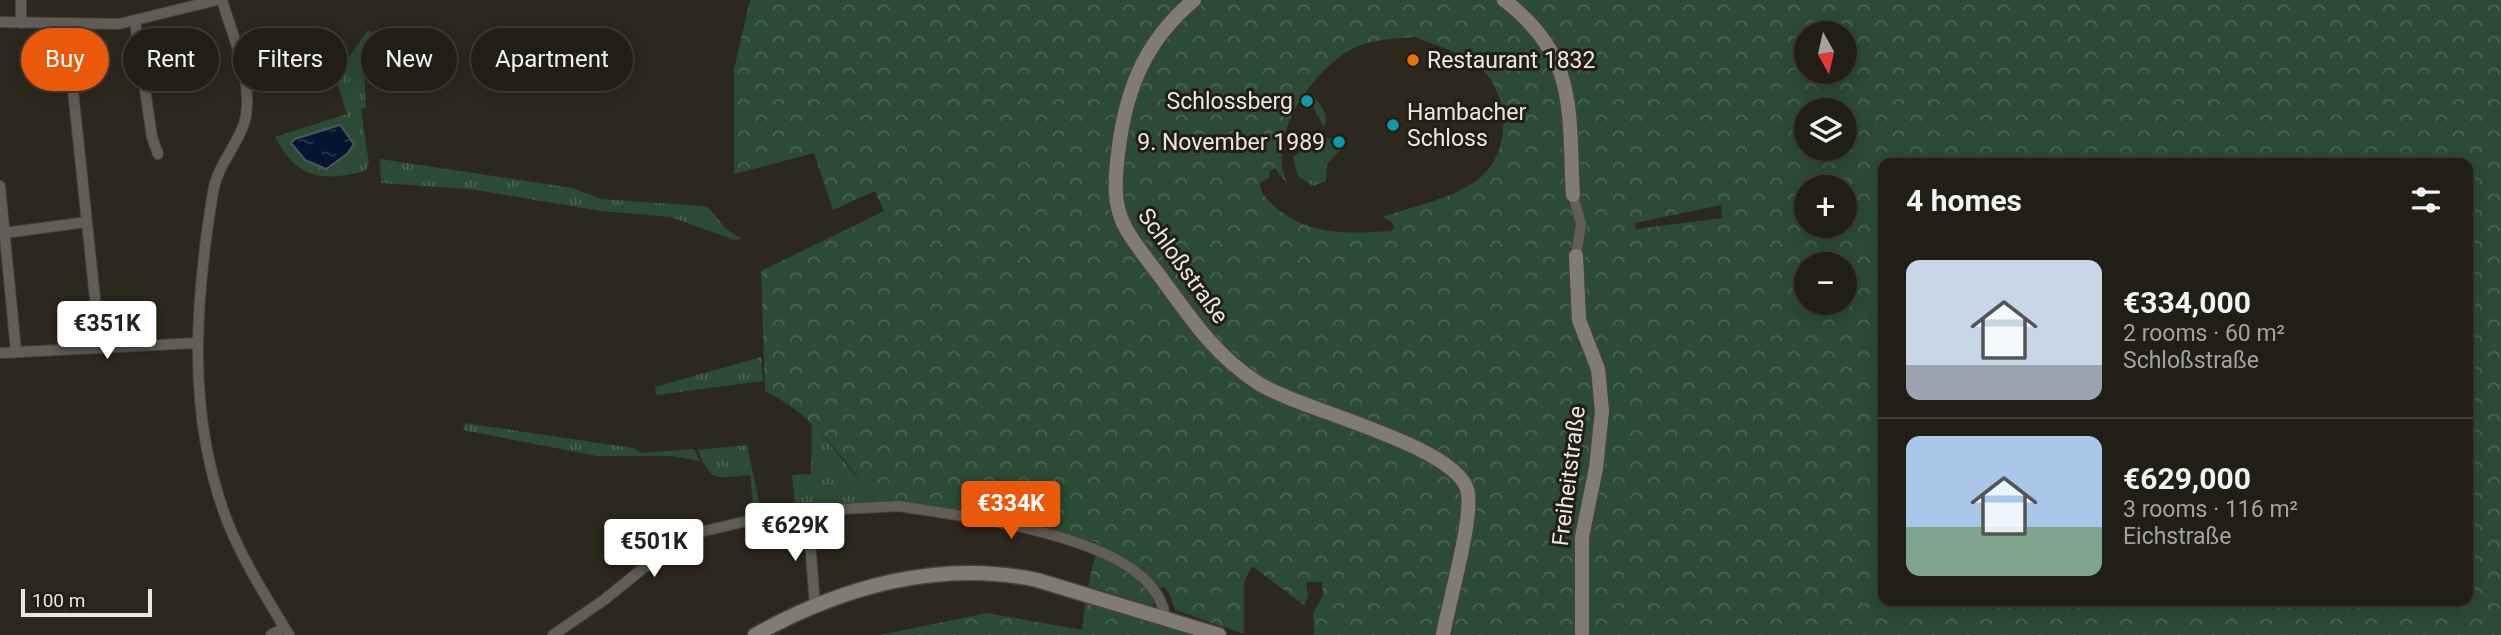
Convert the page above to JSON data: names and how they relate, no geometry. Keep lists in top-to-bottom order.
{
  "streets": {
    "street": ["Schloßstraße", "Freiheitstraße"]
  },
  "places": [
    "Restaurant 1832",
    "Schlossberg",
    "Hambacher Schloss",
    "9. November 1989"
  ],
  "scale_bar": "100 m",
  "north": "bottom",
  "page": {
    "map_buttons": ["+", "−"],
    "chip": [
      "Buy",
      "Rent",
      "Filters",
      "New",
      "Apartment"
    ],
    "heading": "4 homes",
    "list": [
      {
        "name": "€334,000",
        "note": "2 rooms · 60 m² · Schloßstraße"
      },
      {
        "name": "€629,000",
        "note": "3 rooms · 116 m² · Eichstraße"
      }
    ],
    "price": [
      "€351K",
      "€334K",
      "€629K",
      "€501K"
    ],
    "scale": "100 m"
  }
}
